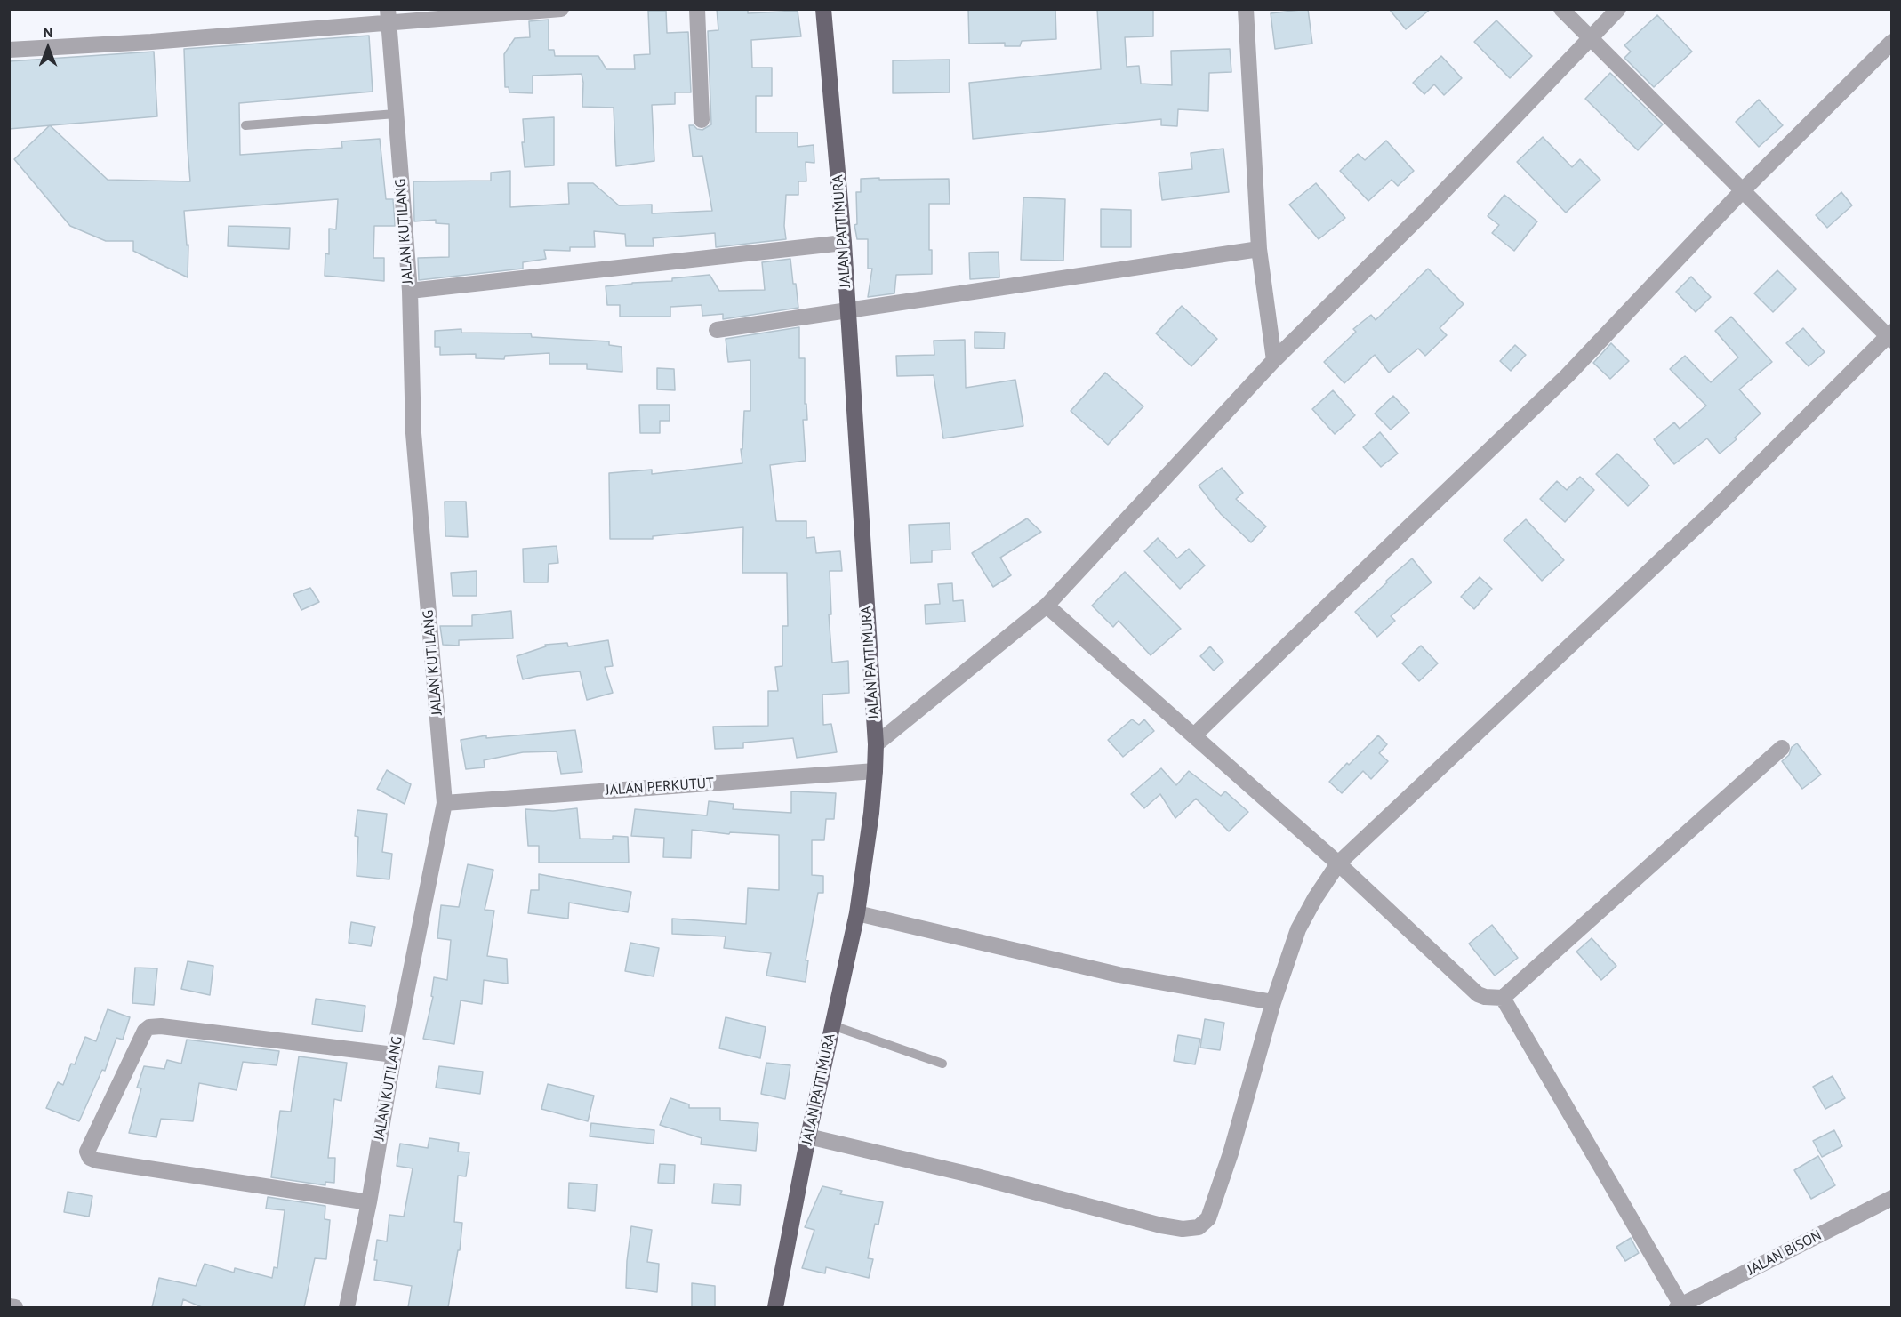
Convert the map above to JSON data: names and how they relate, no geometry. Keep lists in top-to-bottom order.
{
  "streets": {
    "main road": ["JALAN PATTIMURA"],
    "street": ["JALAN KUTILANG", "JALAN PERKUTUT", "JALAN BISON"]
  },
  "crossings": [
    ["JALAN KUTILANG", "JALAN PERKUTUT"],
    ["JALAN PATTIMURA", "JALAN PERKUTUT"]
  ],
  "north": "top"
}
